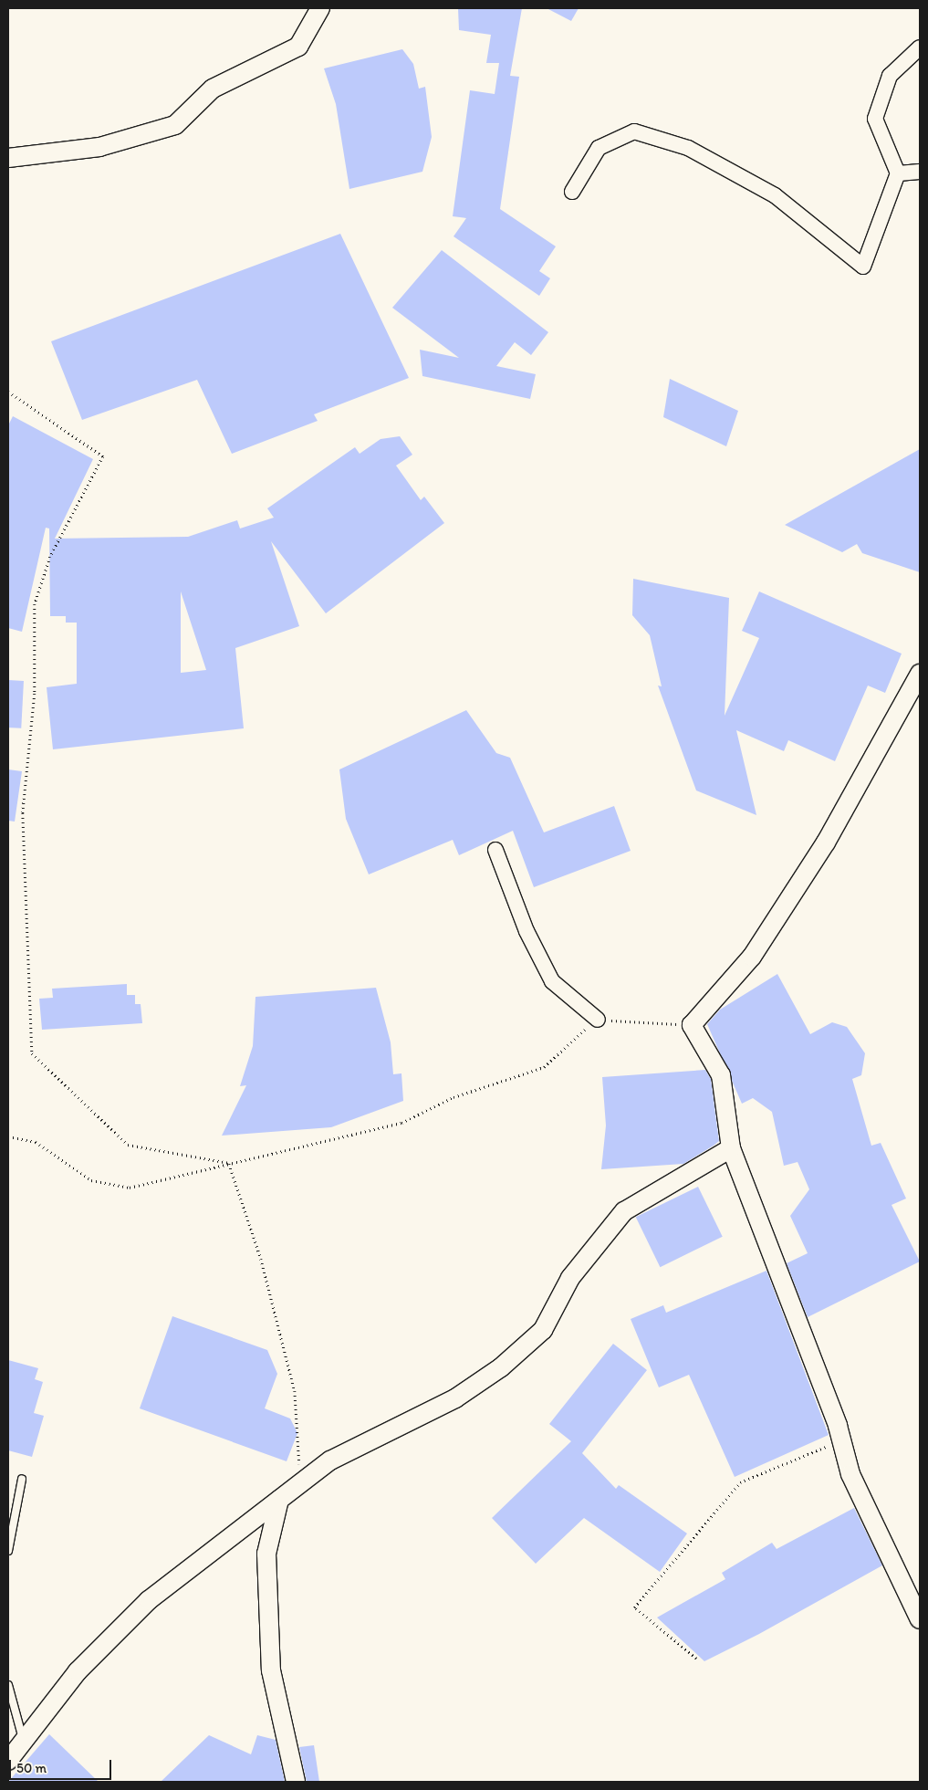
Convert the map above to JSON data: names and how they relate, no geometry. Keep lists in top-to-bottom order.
{
  "scale_bar": "50 m"
}
